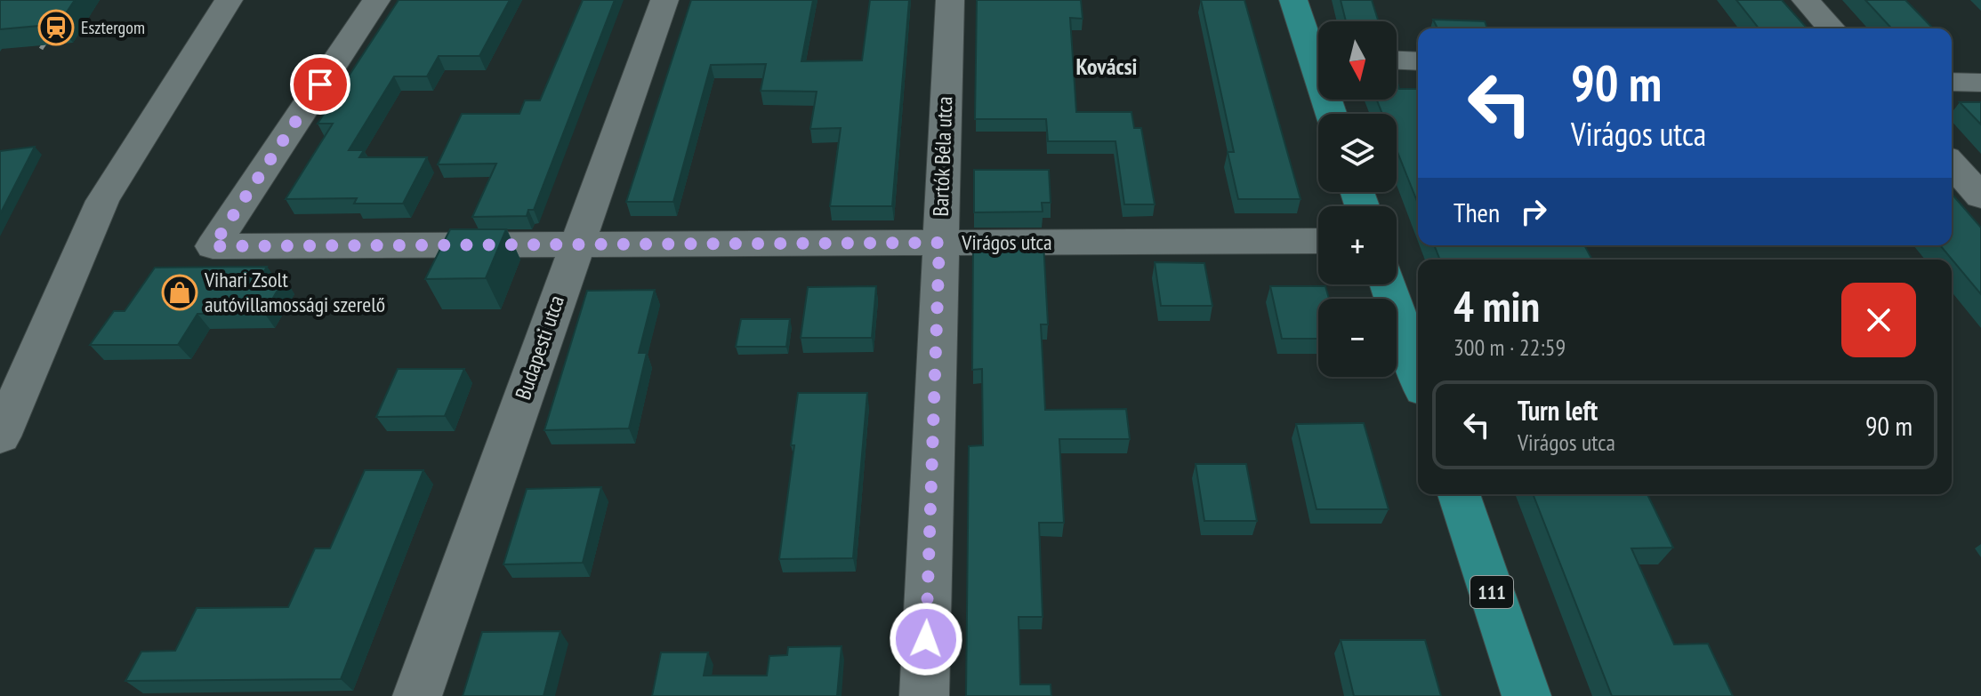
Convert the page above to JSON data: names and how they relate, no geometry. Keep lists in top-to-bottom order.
{
  "streets": {
    "main road": ["111"],
    "street": ["Bartók Béla utca", "Virágos utca", "Budapesti utca"]
  },
  "crossings": [
    ["Bartók Béla utca", "Virágos utca"],
    ["Virágos utca", "Budapesti utca"]
  ],
  "districts": ["Kovácsi"],
  "places": {
    "station": ["Esztergom"],
    "shop": ["Vihari Zsolt autóvillamossági szerelő"]
  },
  "north": "bottom",
  "page": {
    "map_buttons": ["+", "−"],
    "turn": ["90 m", "Virágos utca"],
    "then": "Then",
    "heading": ["4 min", "300 m · 22:59"],
    "list": [
      {
        "name": "Turn left",
        "note": "Virágos utca",
        "value": "90 m"
      }
    ]
  }
}
